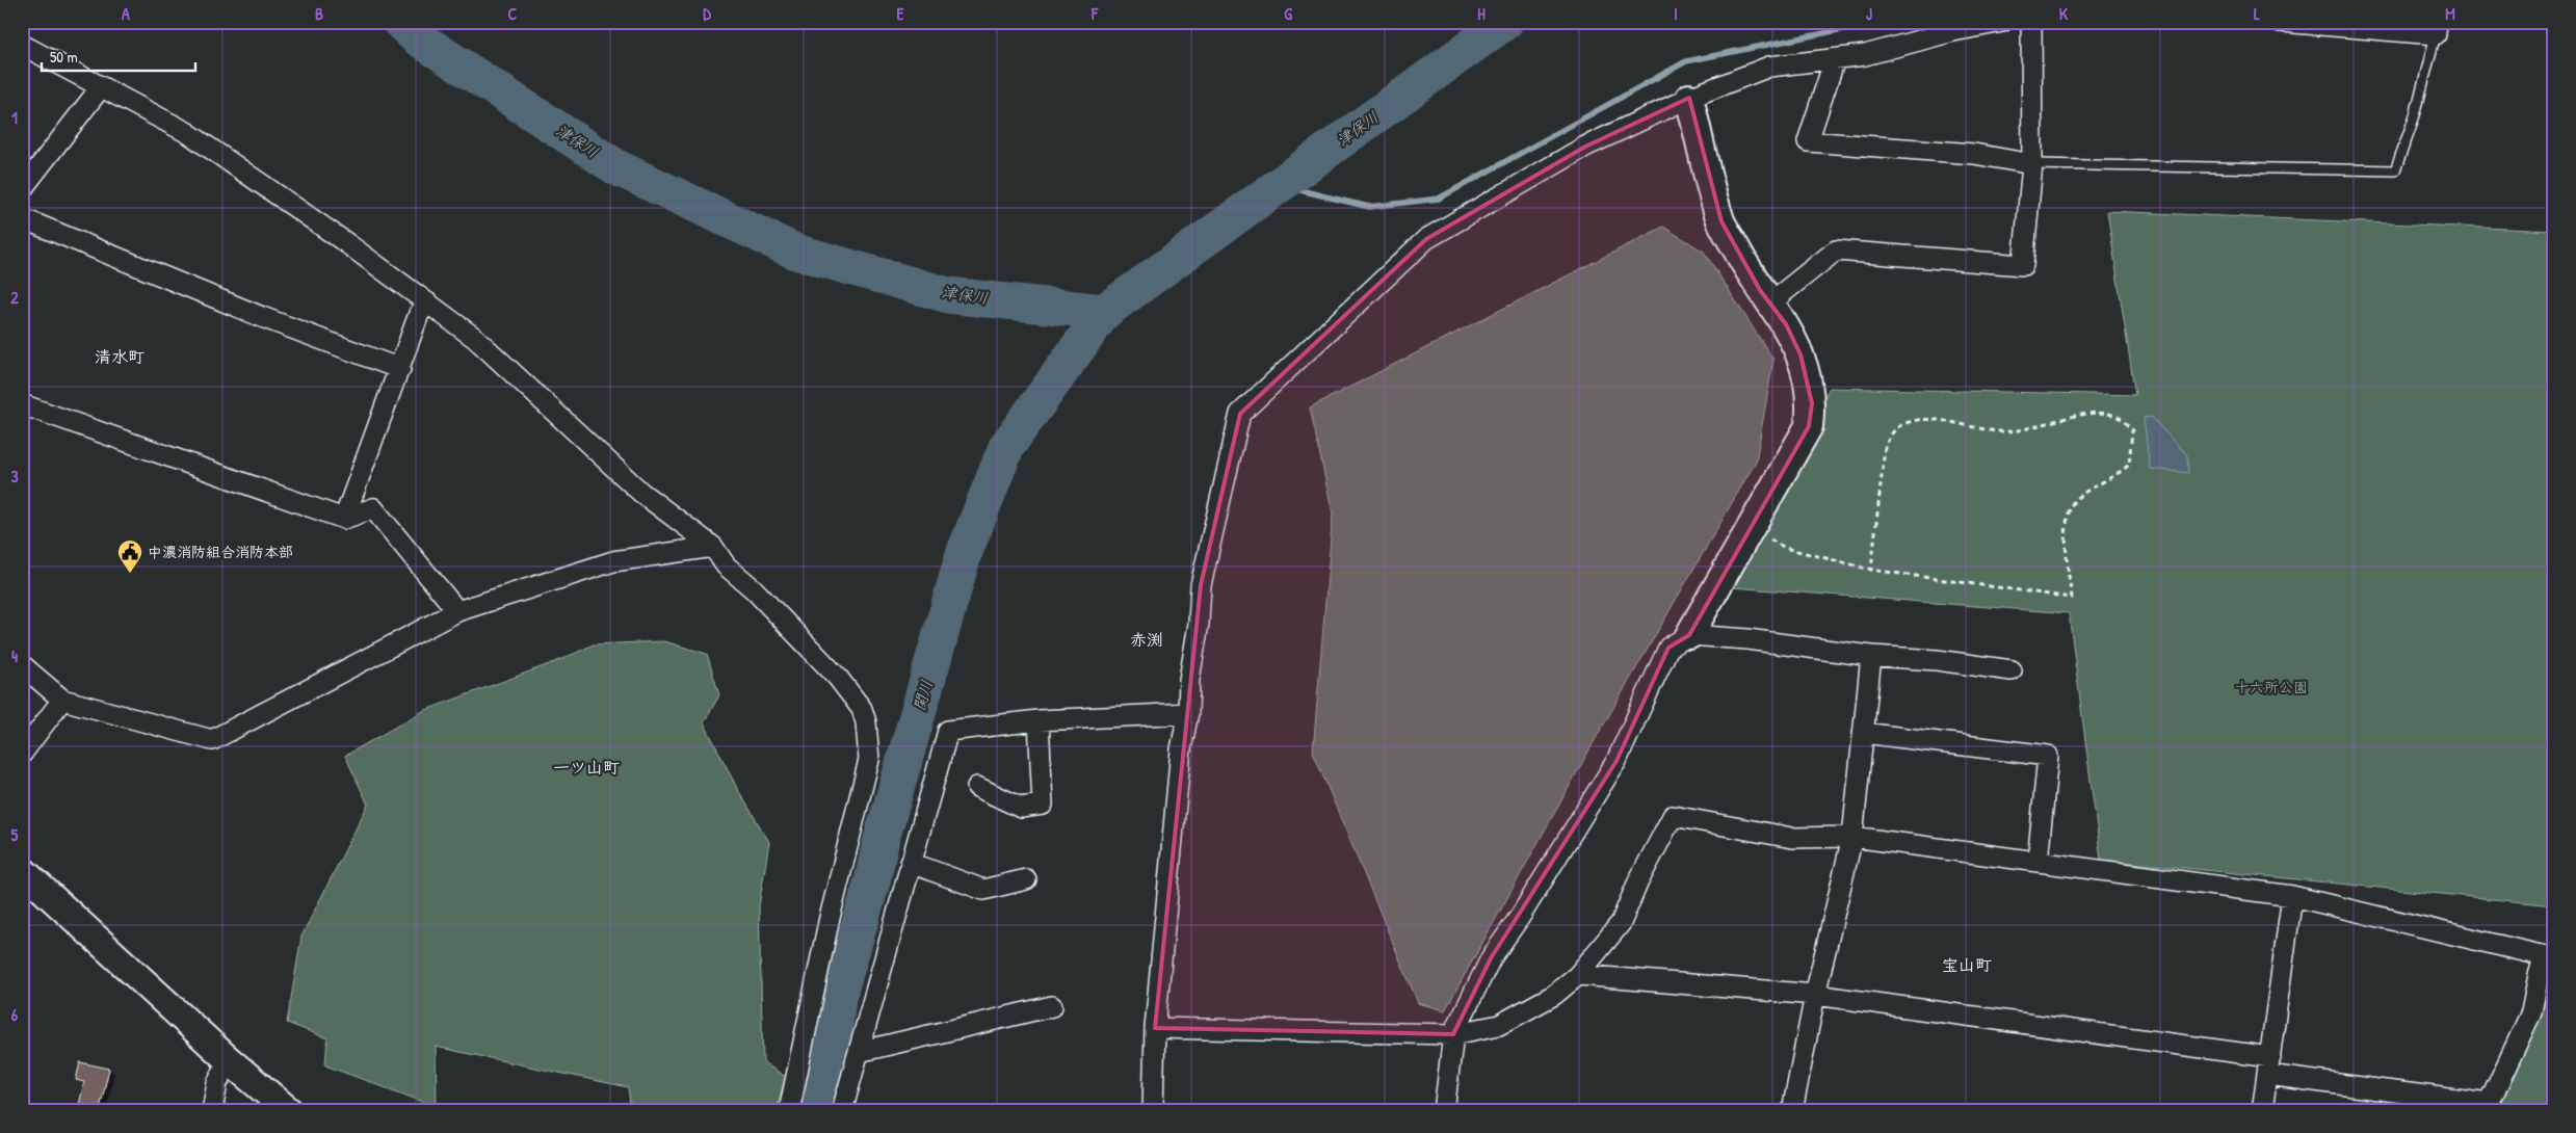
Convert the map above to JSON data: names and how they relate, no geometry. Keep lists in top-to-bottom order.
{
  "districts": [
    "清水町",
    "赤渕",
    "一ツ山町",
    "宝山町"
  ],
  "water": ["津保川", "関川"],
  "parks": ["十六所公園"],
  "places": {
    "public building": ["中濃消防組合消防本部"]
  },
  "scale_bar": "50 m",
  "grid": {
    "columns": [
      "A",
      "B",
      "C",
      "D",
      "E",
      "F",
      "G",
      "H",
      "I",
      "J",
      "K",
      "L",
      "M"
    ],
    "rows": [
      "1",
      "2",
      "3",
      "4",
      "5",
      "6"
    ]
  }
}
